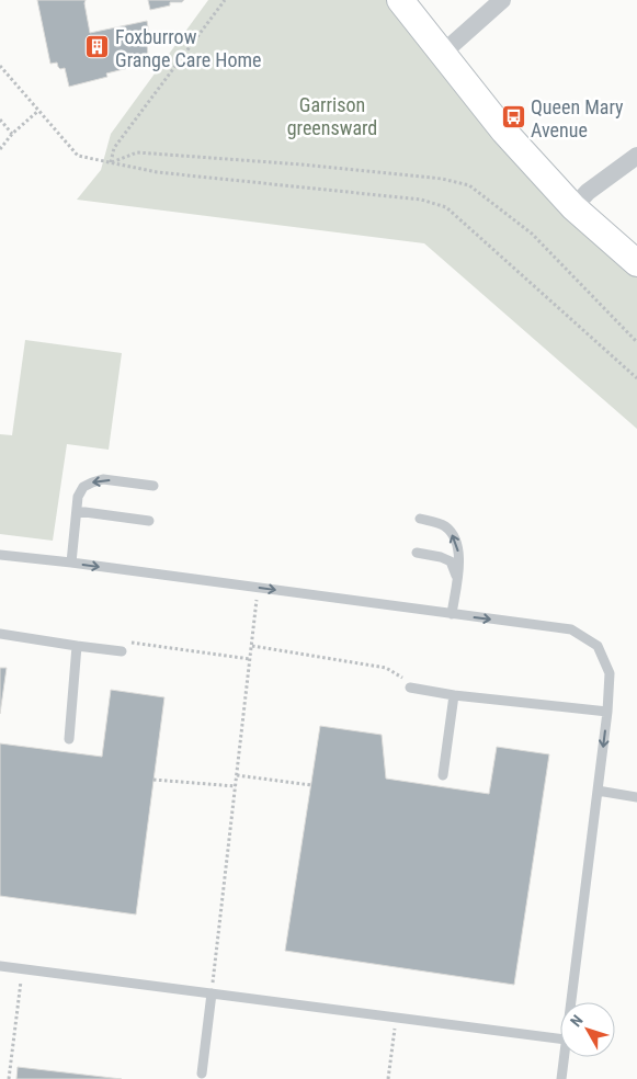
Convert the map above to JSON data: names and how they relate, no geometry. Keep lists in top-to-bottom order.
{
  "parks": ["Garrison greensward"],
  "places": {
    "building": ["Foxburrow Grange Care Home"],
    "bus stop": ["Queen Mary Avenue"]
  },
  "north": "top left"
}
